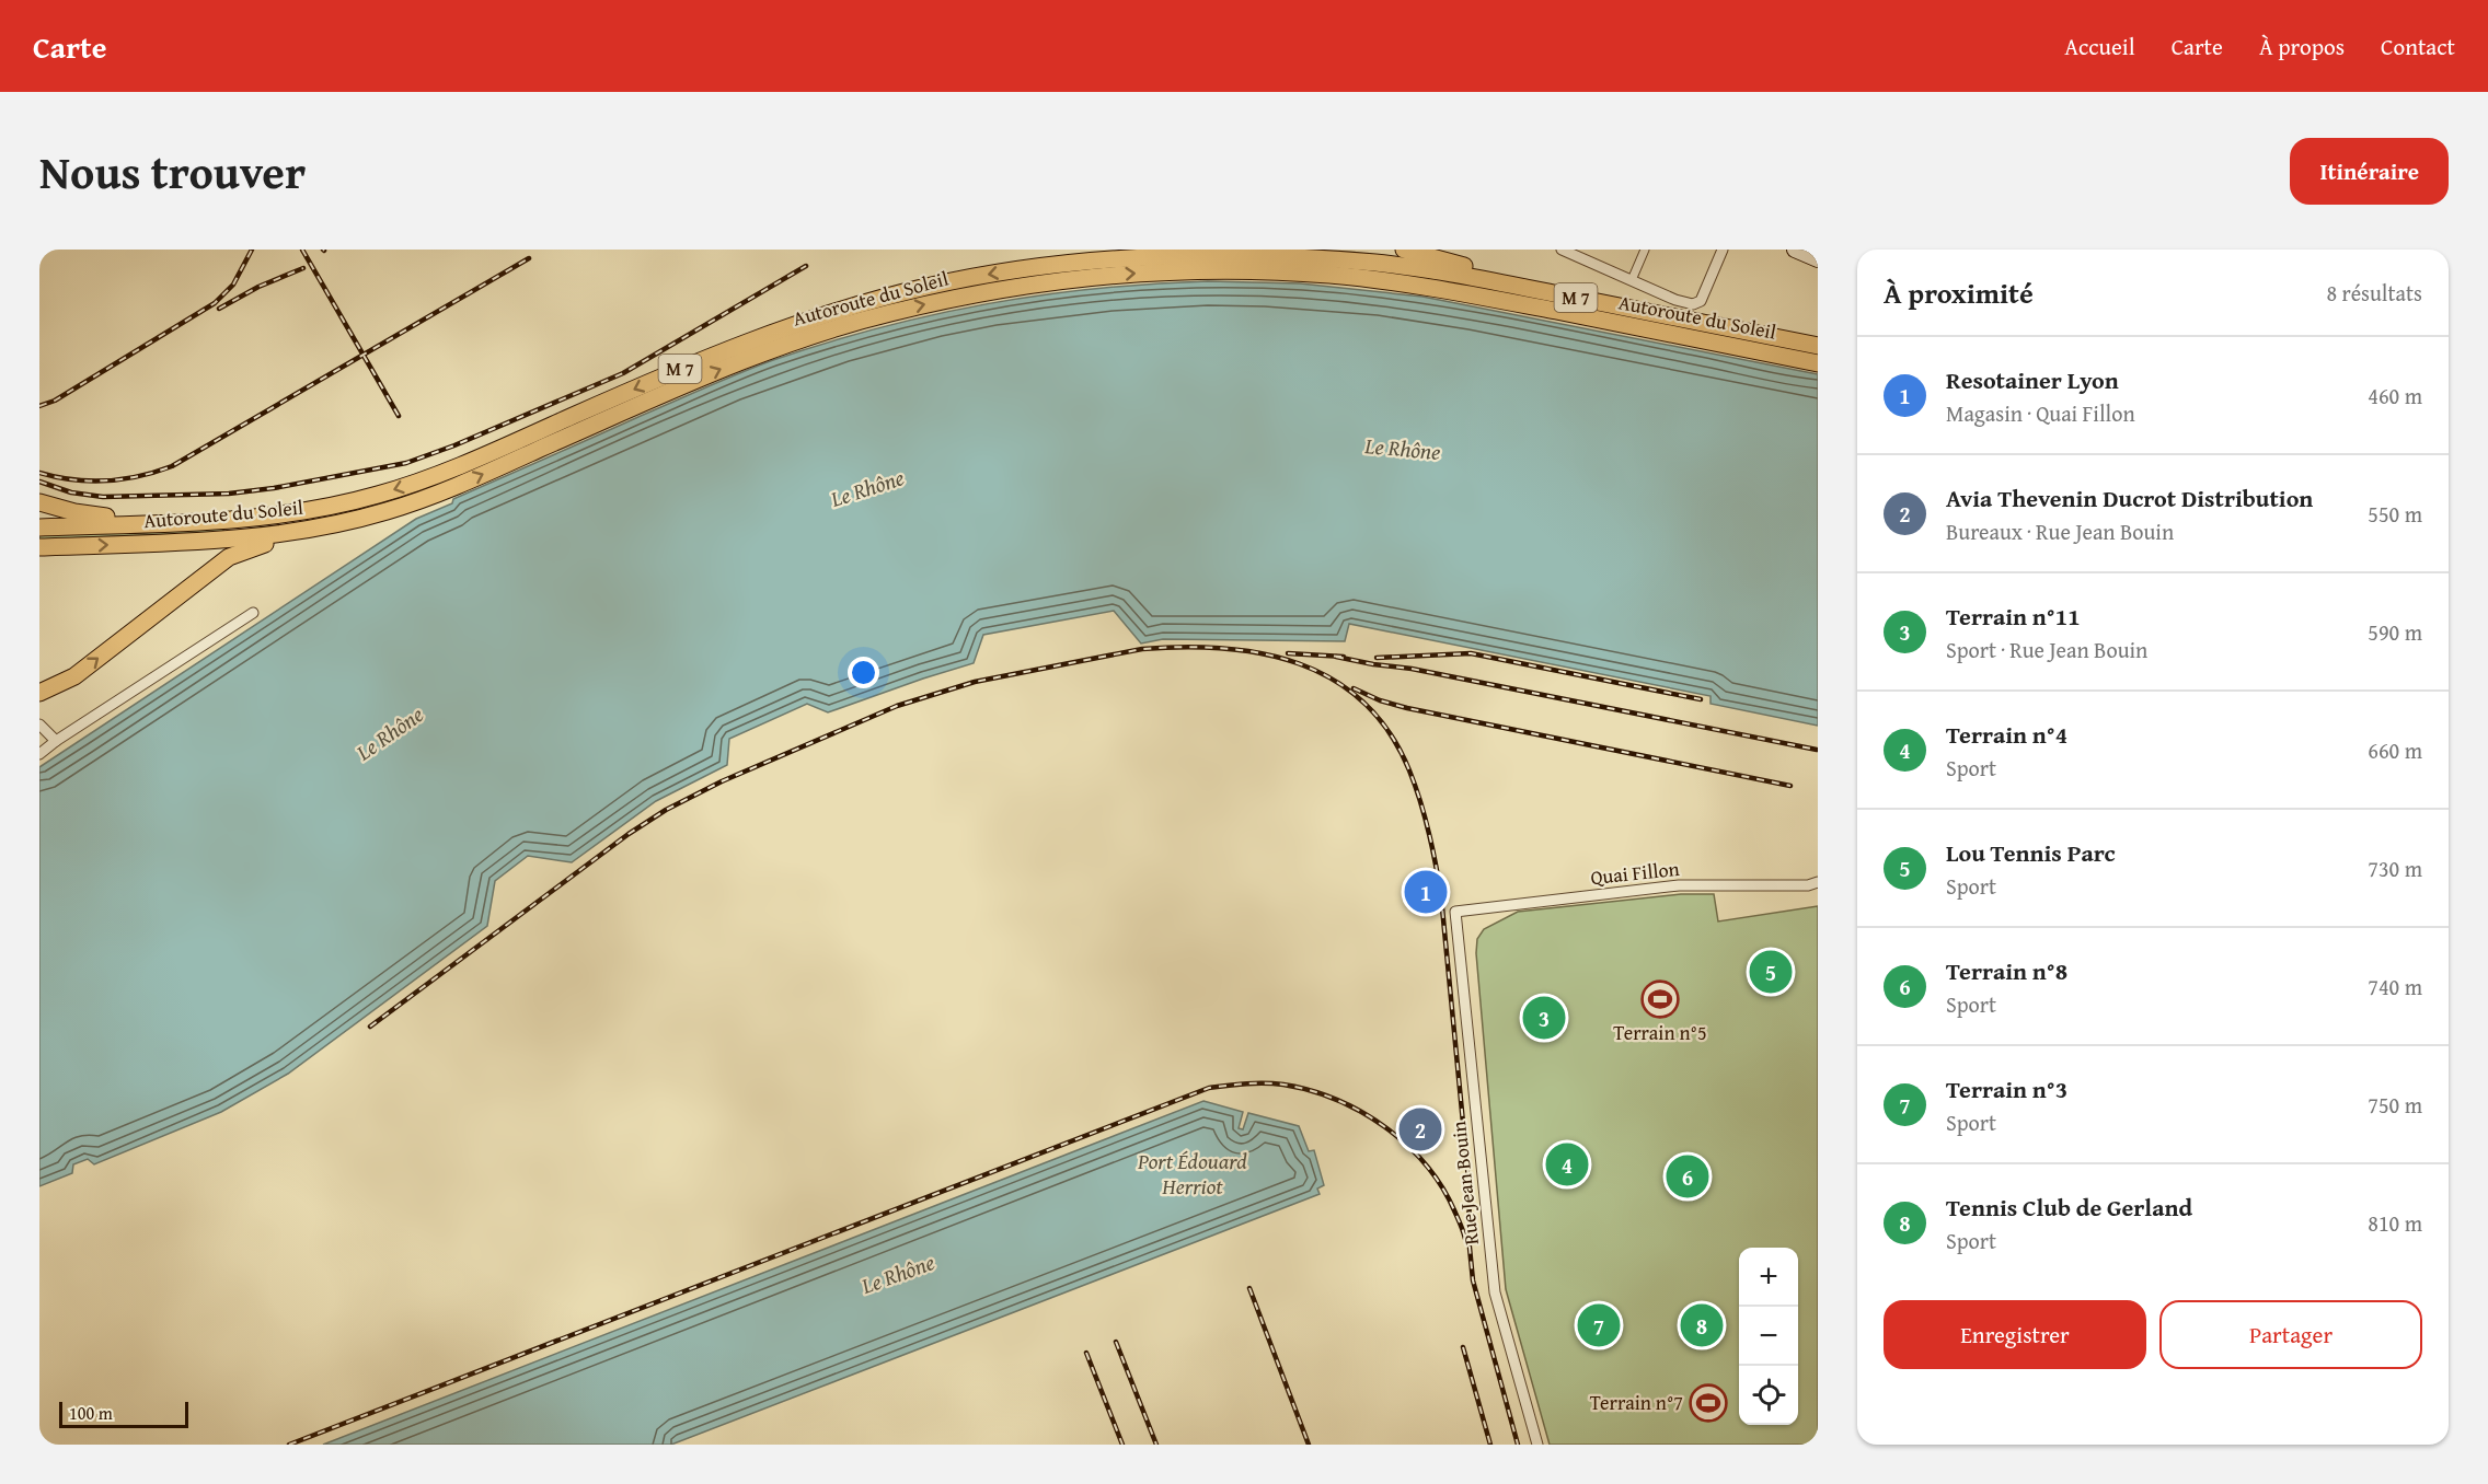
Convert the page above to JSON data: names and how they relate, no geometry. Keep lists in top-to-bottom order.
{
  "streets": {
    "highway": ["M 7", "Autoroute du Soleil"],
    "street": ["Quai Fillon", "Rue Jean Bouin"]
  },
  "crossings": [
    ["Quai Fillon", "Rue Jean Bouin"]
  ],
  "water": ["Le Rhône", "Port Édouard Herriot"],
  "places": {
    "sports": ["Terrain n°5", "Terrain n°7"]
  },
  "scale_bar": "100 m",
  "page": {
    "header": "Carte",
    "nav": [
      "Accueil",
      "Carte",
      "À propos",
      "Contact"
    ],
    "title": "Nous trouver",
    "buttons": [
      "Itinéraire",
      ["Enregistrer", "Partager"]
    ],
    "heading": ["À proximité", "8 résultats"],
    "list": [
      {
        "mark": "1",
        "name": "Resotainer Lyon",
        "note": "Magasin · Quai Fillon",
        "value": "460 m"
      },
      {
        "mark": "2",
        "name": "Avia Thevenin Ducrot Distribution",
        "note": "Bureaux · Rue Jean Bouin",
        "value": "550 m"
      },
      {
        "mark": "3",
        "name": "Terrain n°11",
        "note": "Sport · Rue Jean Bouin",
        "value": "590 m"
      },
      {
        "mark": "4",
        "name": "Terrain n°4",
        "note": "Sport",
        "value": "660 m"
      },
      {
        "mark": "5",
        "name": "Lou Tennis Parc",
        "note": "Sport",
        "value": "730 m"
      },
      {
        "mark": "6",
        "name": "Terrain n°8",
        "note": "Sport",
        "value": "740 m"
      },
      {
        "mark": "7",
        "name": "Terrain n°3",
        "note": "Sport",
        "value": "750 m"
      },
      {
        "mark": "8",
        "name": "Tennis Club de Gerland",
        "note": "Sport",
        "value": "810 m"
      }
    ],
    "pins": [
      "1",
      "5",
      "3",
      "2",
      "4",
      "6",
      "7",
      "8"
    ],
    "map_buttons": ["+", "−"],
    "scale": "100 m"
  }
}
